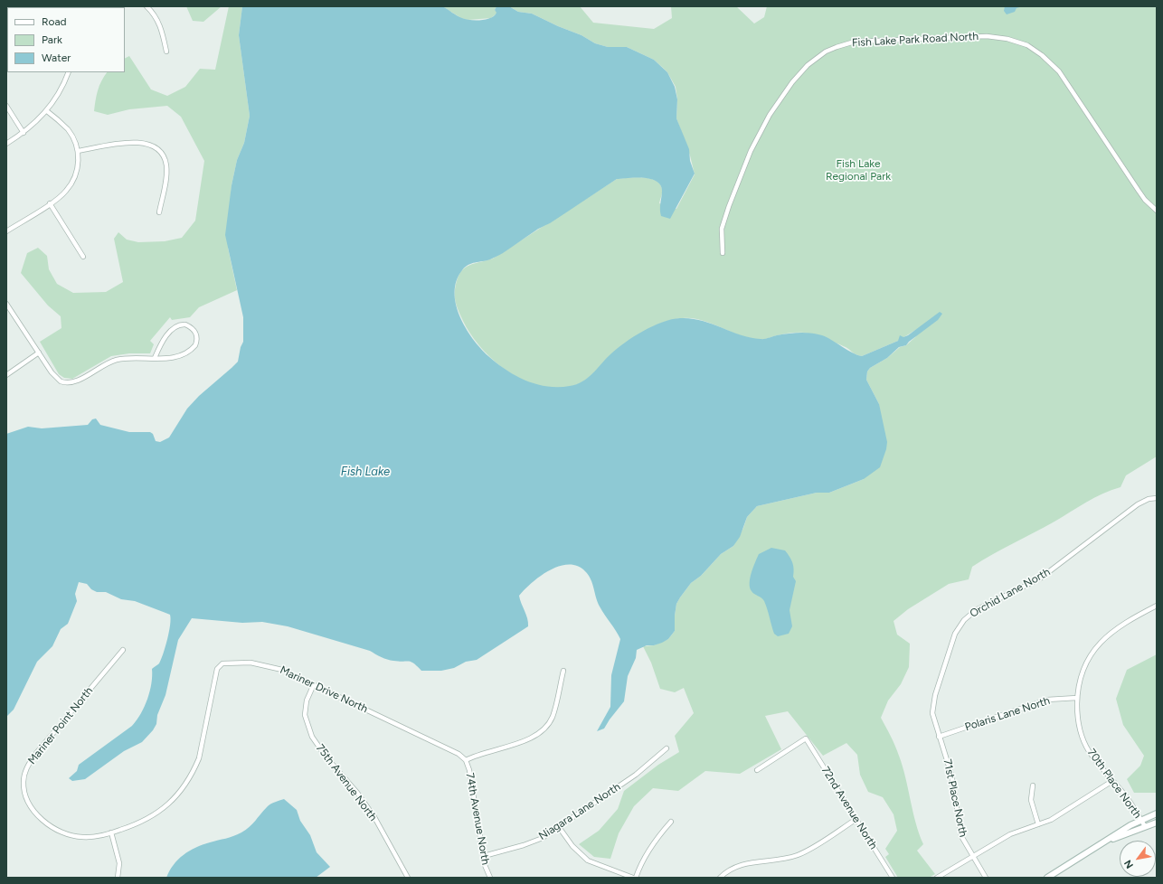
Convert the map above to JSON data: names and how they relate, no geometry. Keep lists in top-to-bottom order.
{
  "streets": {
    "street": [
      "Fish Lake Park Road North",
      "Orchid Lane North",
      "Mariner Drive North",
      "Polaris Lane North",
      "Mariner Point North",
      "75th Avenue North",
      "70th Place North",
      "71st Place North",
      "72nd Avenue North",
      "Niagara Lane North",
      "74th Avenue North"
    ]
  },
  "crossings": [
    ["Orchid Lane North", "Polaris Lane North"],
    ["Orchid Lane North", "71st Place North"],
    ["Mariner Drive North", "Mariner Point North"],
    ["Mariner Drive North", "75th Avenue North"],
    ["Mariner Drive North", "74th Avenue North"],
    ["Polaris Lane North", "70th Place North"],
    ["Polaris Lane North", "71st Place North"],
    ["Niagara Lane North", "74th Avenue North"]
  ],
  "water": ["Fish Lake"],
  "parks": ["Fish Lake Regional Park"],
  "legend": ["Road", "Park", "Water"],
  "north": "bottom left"
}
